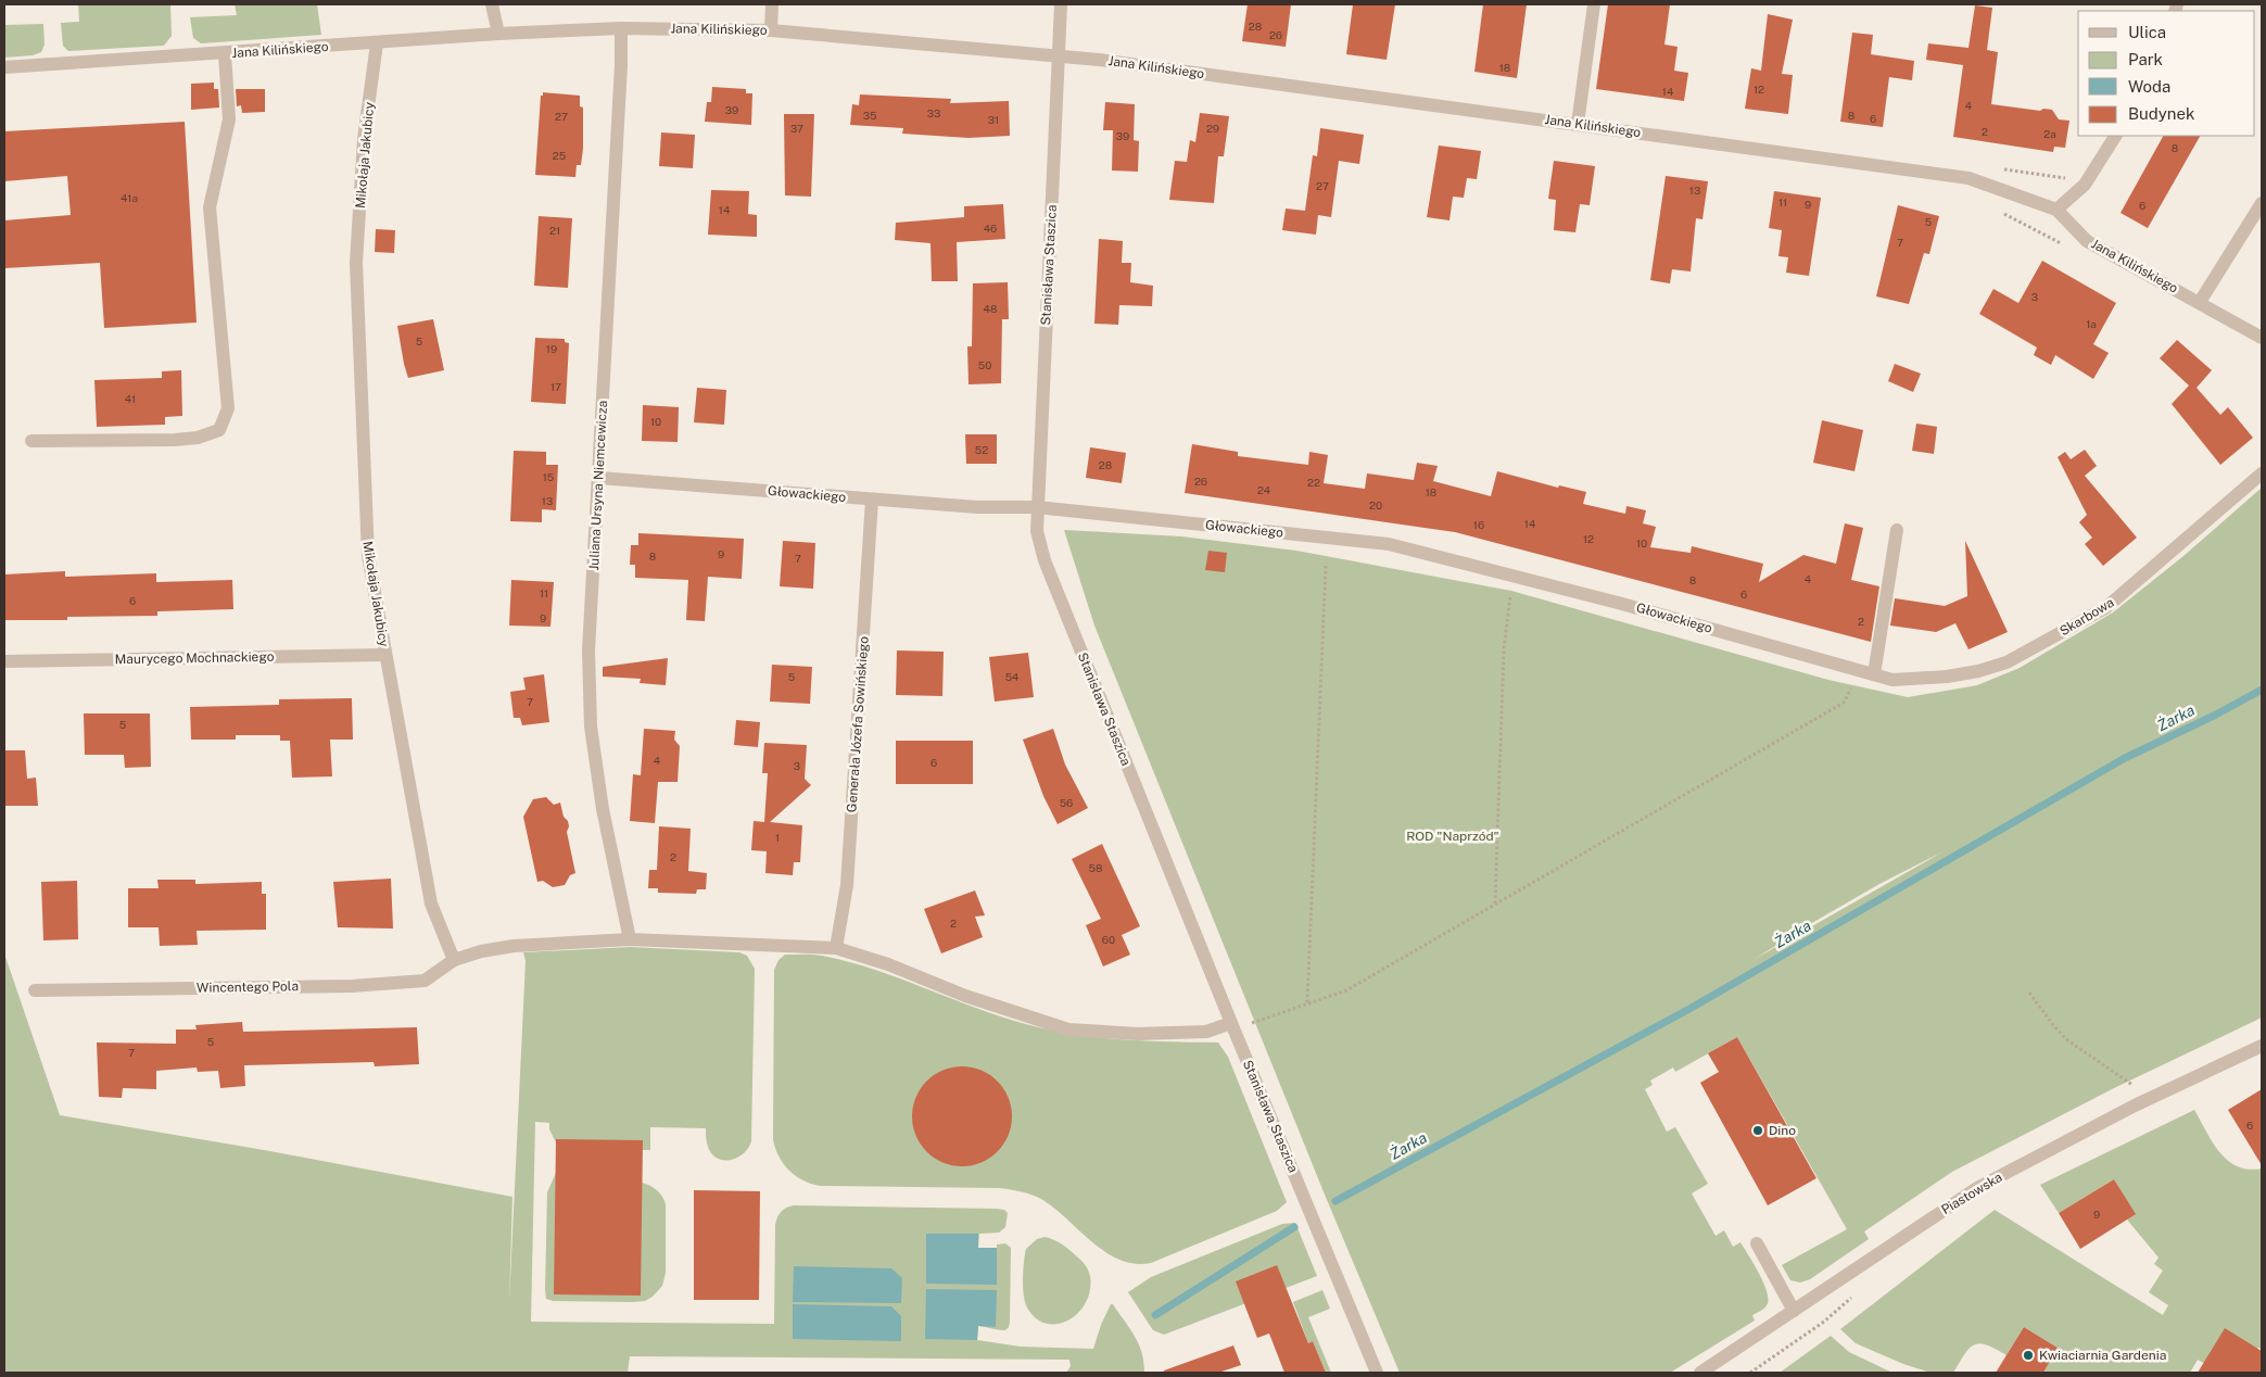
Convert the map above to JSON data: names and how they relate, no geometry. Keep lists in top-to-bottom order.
{
  "streets": {
    "street": [
      "Jana Kilińskiego",
      "Mikołaja Jakubicy",
      "Stanisława Staszica",
      "Juliana Ursyna Niemcewicza",
      "Głowackiego",
      "Skarbowa",
      "Maurycego Mochnackiego",
      "Generała Józefa Sowińskiego",
      "Wincentego Pola",
      "Piastowska"
    ]
  },
  "crossings": [
    ["Jana Kilińskiego", "Mikołaja Jakubicy"],
    ["Jana Kilińskiego", "Stanisława Staszica"],
    ["Jana Kilińskiego", "Juliana Ursyna Niemcewicza"],
    ["Mikołaja Jakubicy", "Maurycego Mochnackiego"],
    ["Mikołaja Jakubicy", "Wincentego Pola"],
    ["Stanisława Staszica", "Głowackiego"],
    ["Juliana Ursyna Niemcewicza", "Głowackiego"],
    ["Głowackiego", "Skarbowa"],
    ["Głowackiego", "Generała Józefa Sowińskiego"]
  ],
  "water": ["Żarka"],
  "parks": ["ROD \"Naprzód\""],
  "places": ["Dino", "Kwiaciarnia Gardenia"],
  "house_numbers": [
    "28",
    "26",
    "18",
    "12",
    "14",
    "4",
    "39",
    "33",
    "35",
    "8",
    "27",
    "6",
    "31",
    "37",
    "29",
    "2",
    "2a",
    "39",
    "8",
    "25",
    "27",
    "13",
    "41a",
    "11",
    "9",
    "6",
    "14",
    "5",
    "46",
    "21",
    "7",
    "3",
    "48",
    "1a",
    "5",
    "19",
    "50",
    "17",
    "41",
    "10",
    "52",
    "28",
    "15",
    "26",
    "22",
    "24",
    "18",
    "13",
    "20",
    "14",
    "16",
    "12",
    "10",
    "9",
    "8",
    "7",
    "4",
    "8",
    "11",
    "6",
    "6",
    "9",
    "2",
    "5",
    "54",
    "7",
    "5",
    "4",
    "6",
    "3",
    "56",
    "1",
    "2",
    "58",
    "2",
    "60",
    "5",
    "7",
    "6",
    "9"
  ],
  "legend": [
    "Ulica",
    "Park",
    "Woda",
    "Budynek"
  ]
}
